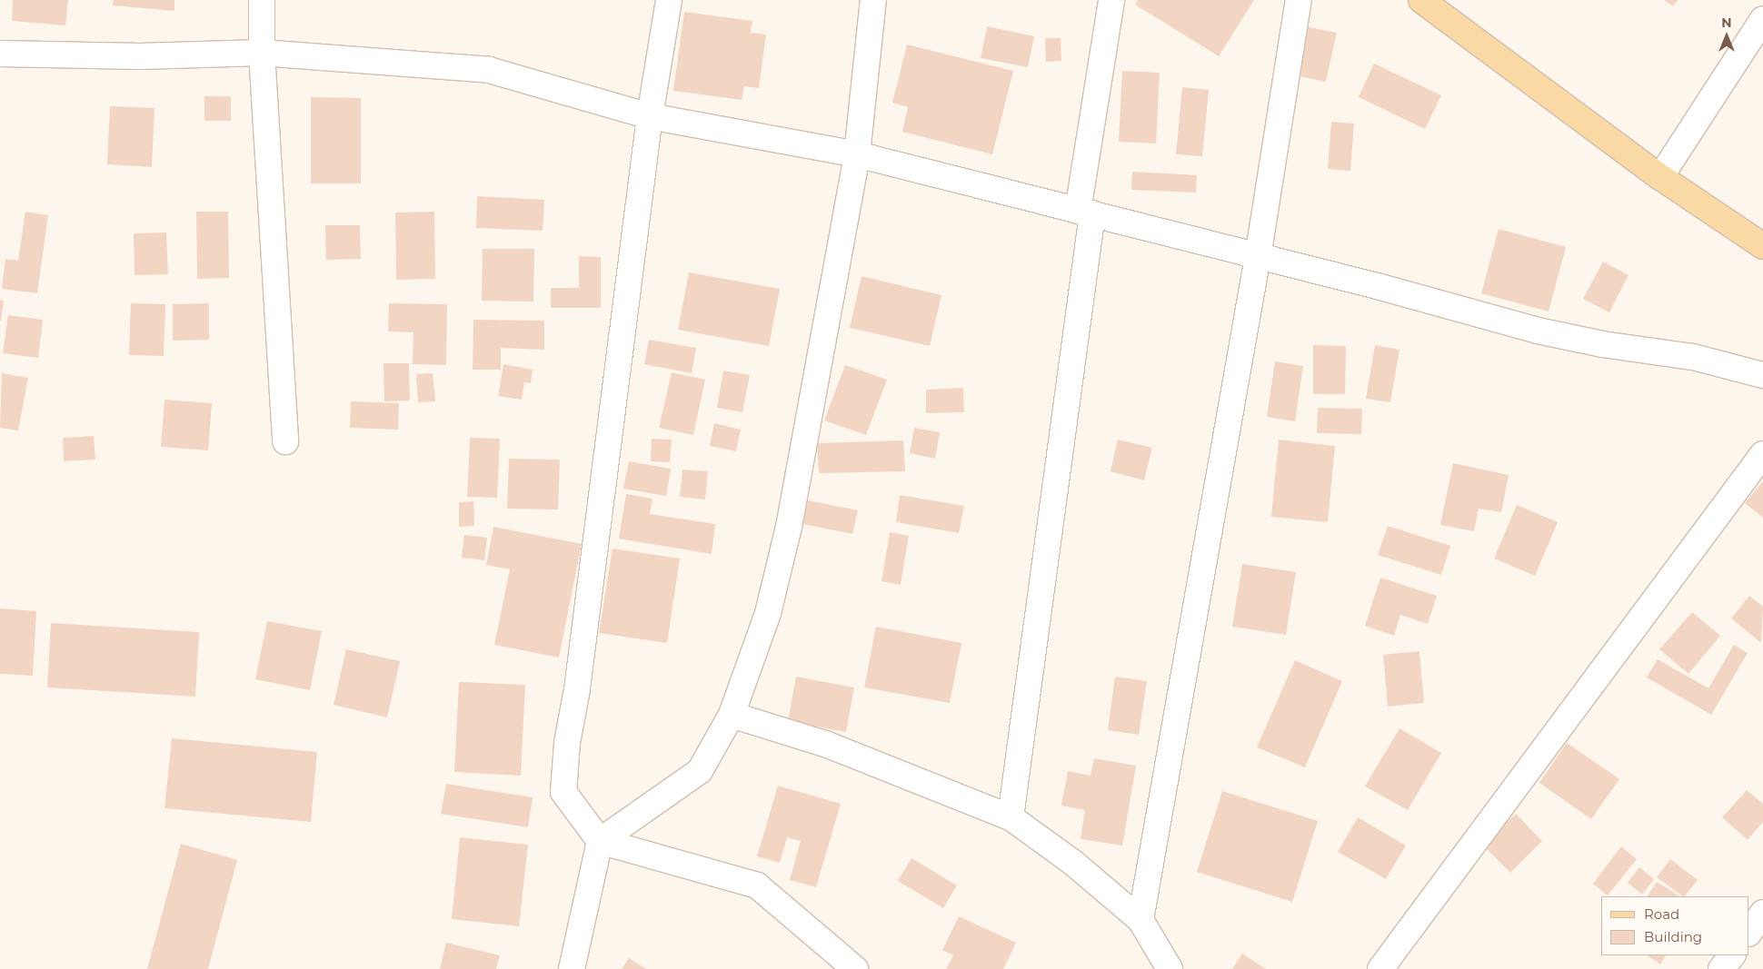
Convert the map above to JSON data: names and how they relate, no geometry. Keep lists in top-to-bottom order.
{
  "legend": ["Road", "Building"],
  "north": "top"
}
